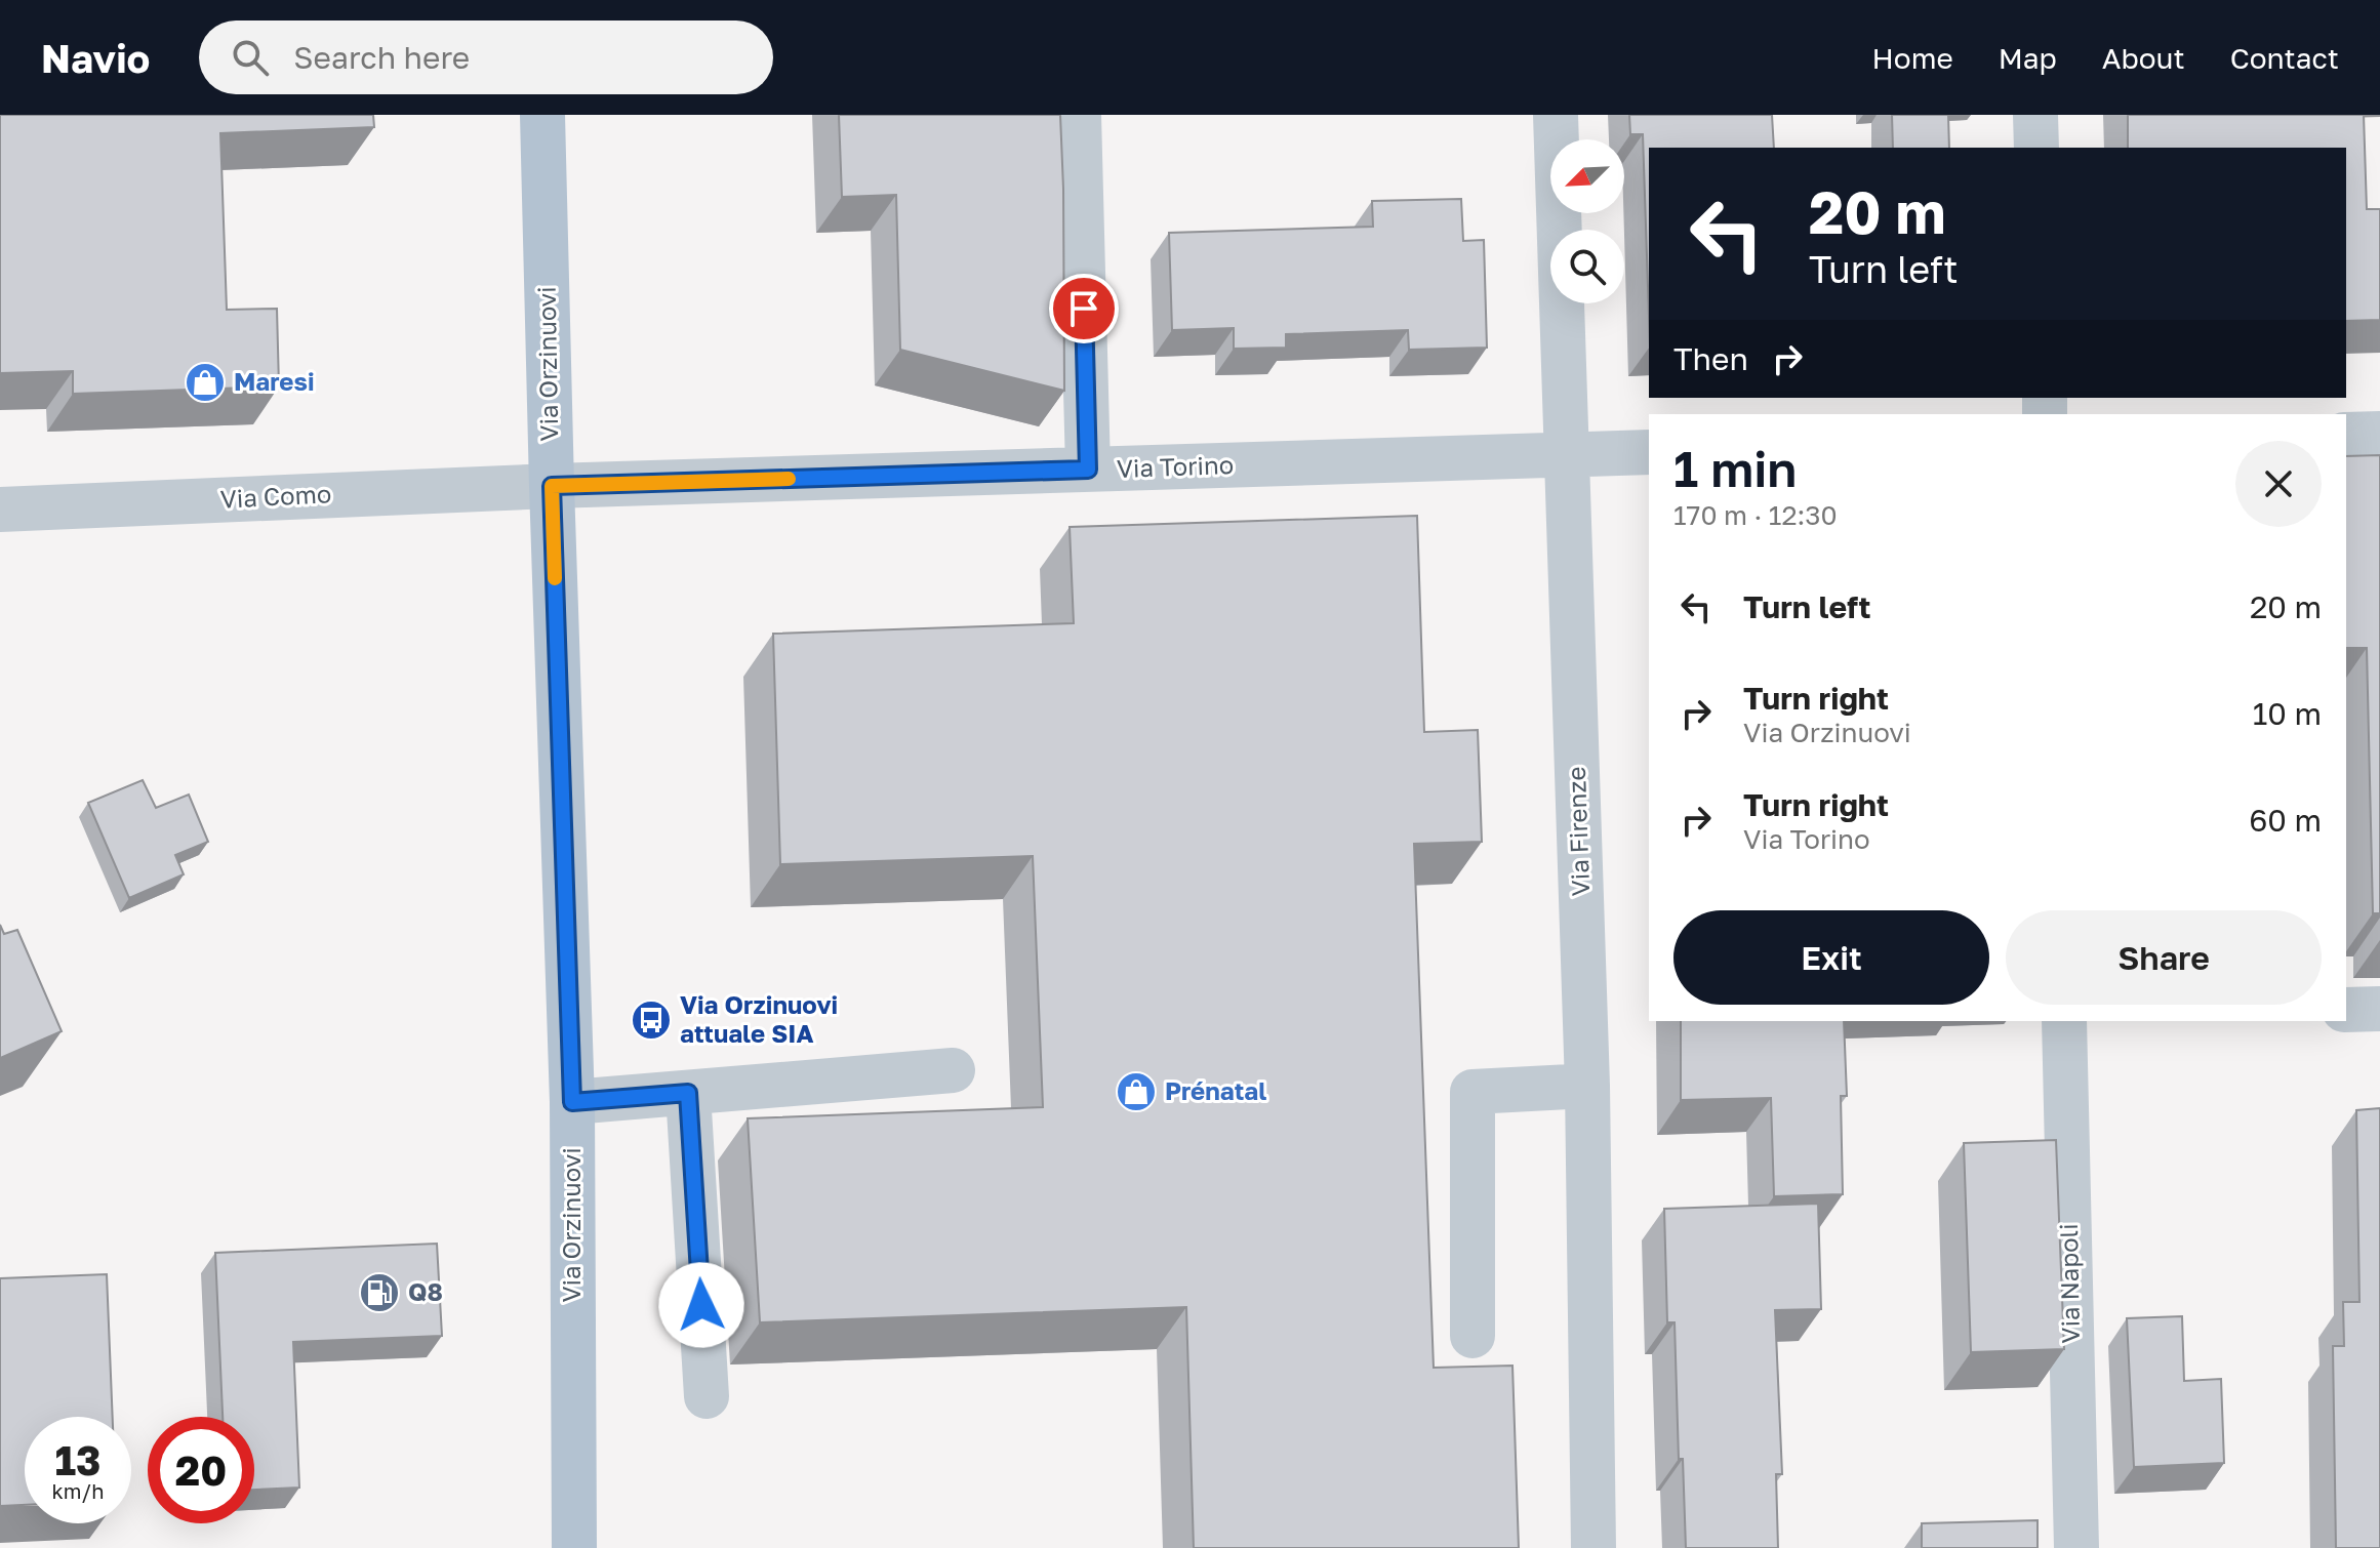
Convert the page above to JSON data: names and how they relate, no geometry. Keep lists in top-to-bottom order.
{
  "streets": {
    "main road": ["Via Orzinuovi"],
    "street": [
      "Via Torino",
      "Via Como",
      "Via Firenze",
      "Via Napoli"
    ]
  },
  "crossings": [
    ["Via Orzinuovi", "Via Torino"],
    ["Via Orzinuovi", "Via Como"],
    ["Via Torino", "Via Como"],
    ["Via Torino", "Via Firenze"]
  ],
  "places": {
    "shop": ["Maresi", "Prénatal"],
    "bus stop": ["Via Orzinuovi attuale SIA"],
    "fuel station": ["Q8"]
  },
  "north": "bottom left",
  "page": {
    "header": "Navio",
    "search": "Search here",
    "nav": [
      "Home",
      "Map",
      "About",
      "Contact"
    ],
    "turn": ["20 m", "Turn left"],
    "then": "Then",
    "heading": ["1 min", "170 m · 12:30"],
    "list": [
      {
        "name": "Turn left",
        "value": "20 m"
      },
      {
        "name": "Turn right",
        "note": "Via Orzinuovi",
        "value": "10 m"
      },
      {
        "name": "Turn right",
        "note": "Via Torino",
        "value": "60 m"
      }
    ],
    "buttons": ["Exit", "Share"],
    "speed": "13 km/h",
    "limit": "20"
  }
}
